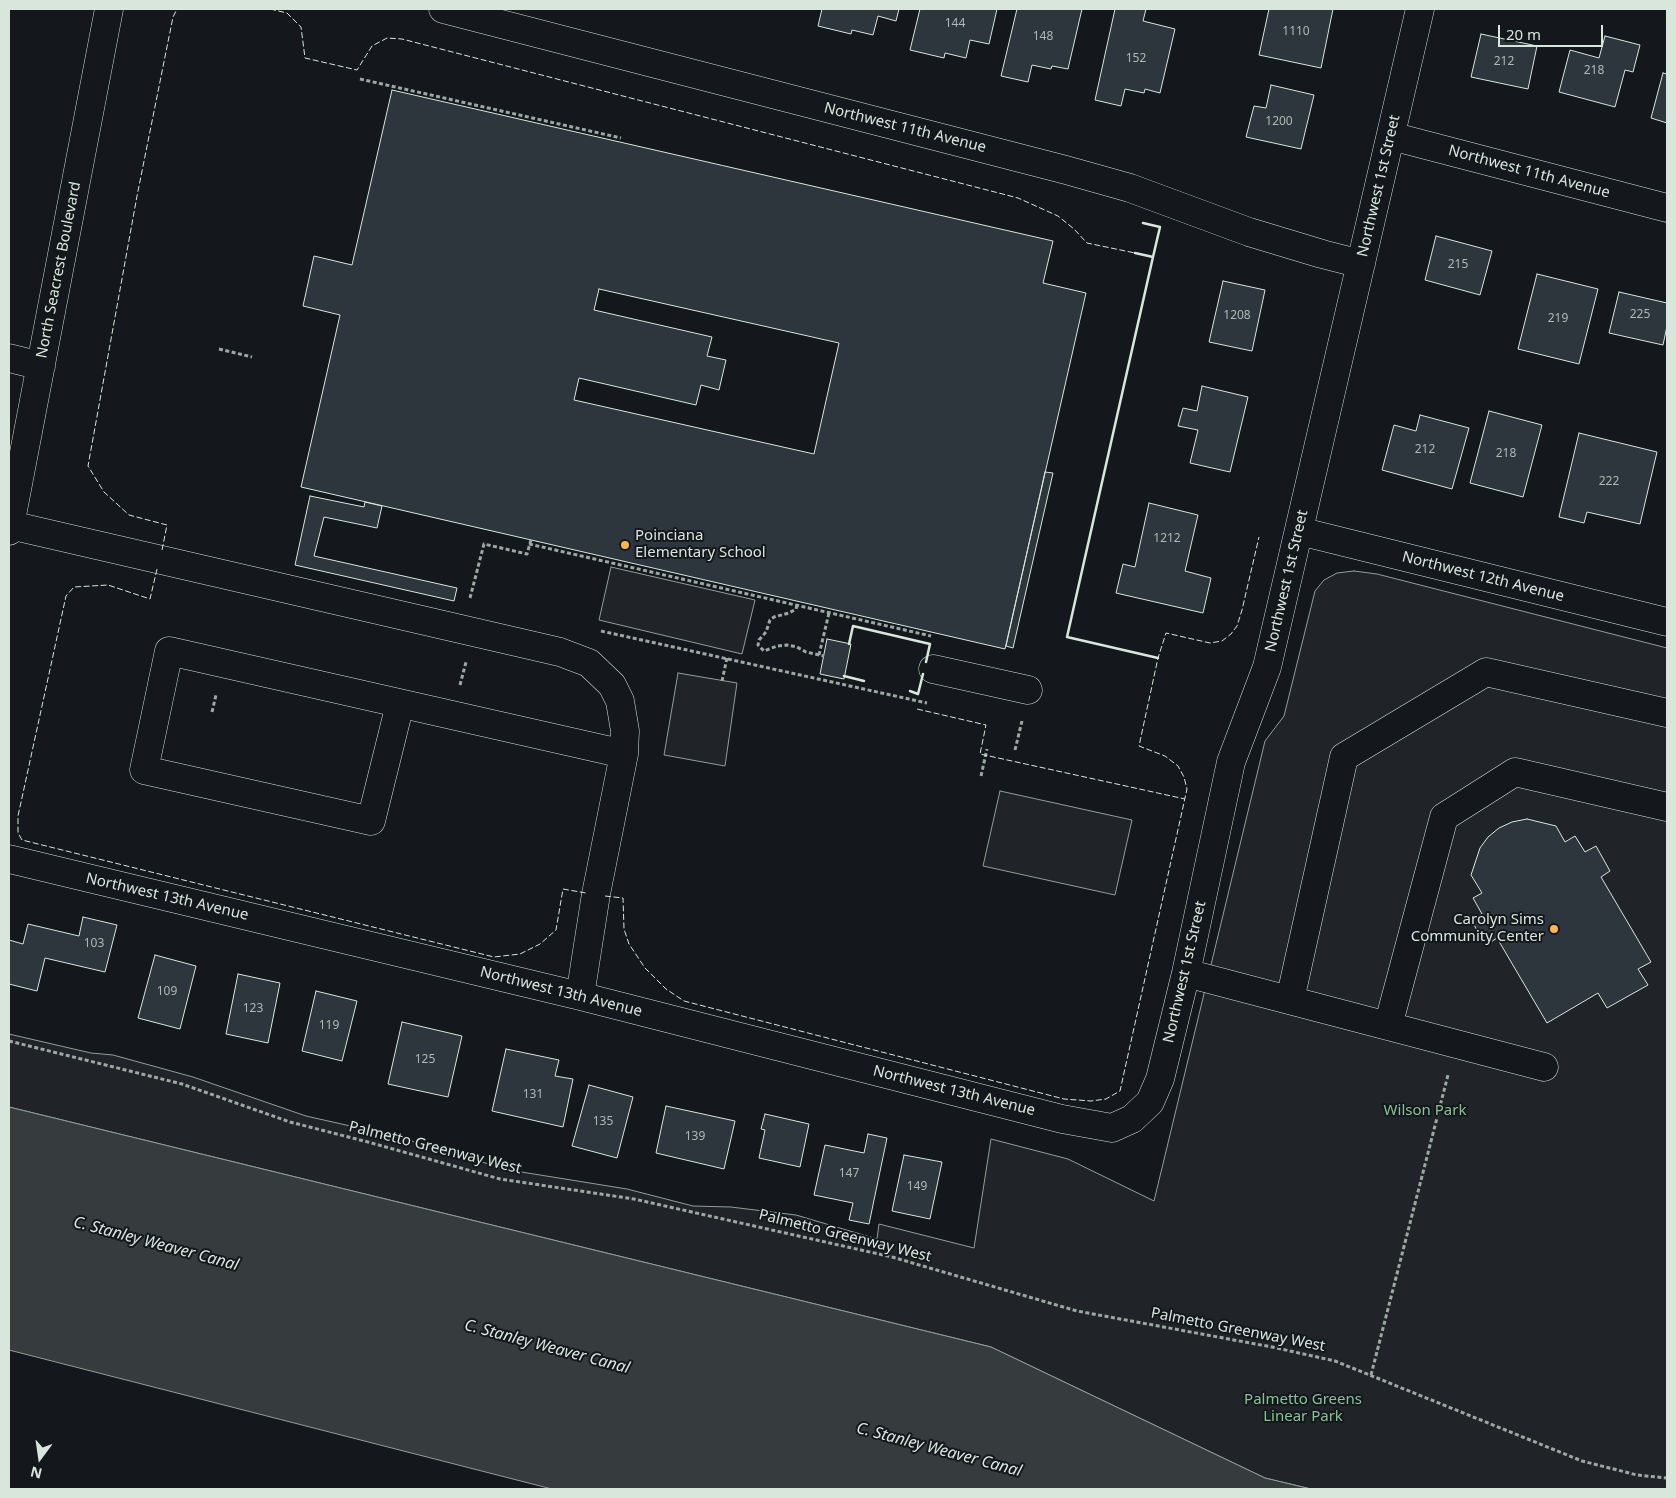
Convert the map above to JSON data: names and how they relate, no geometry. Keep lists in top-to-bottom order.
{
  "streets": {
    "street": [
      "Northwest 11th Avenue",
      "Northwest 1st Street",
      "North Seacrest Boulevard",
      "Northwest 12th Avenue",
      "Northwest 13th Avenue"
    ],
    "path": ["Palmetto Greenway West"]
  },
  "crossings": [
    ["Northwest 11th Avenue", "Northwest 1st Street"],
    ["Northwest 1st Street", "Northwest 12th Avenue"],
    ["Northwest 1st Street", "Northwest 13th Avenue"]
  ],
  "water": ["C. Stanley Weaver Canal"],
  "parks": ["Wilson Park", "Palmetto Greens Linear Park"],
  "places": ["Poinciana Elementary School", "Carolyn Sims Community Center"],
  "house_numbers": [
    "144",
    "1110",
    "148",
    "152",
    "212",
    "218",
    "1200",
    "215",
    "225",
    "1208",
    "219",
    "212",
    "218",
    "222",
    "1212",
    "103",
    "109",
    "123",
    "119",
    "125",
    "131",
    "135",
    "139",
    "147",
    "149"
  ],
  "scale_bar": "20 m",
  "north": "bottom"
}
